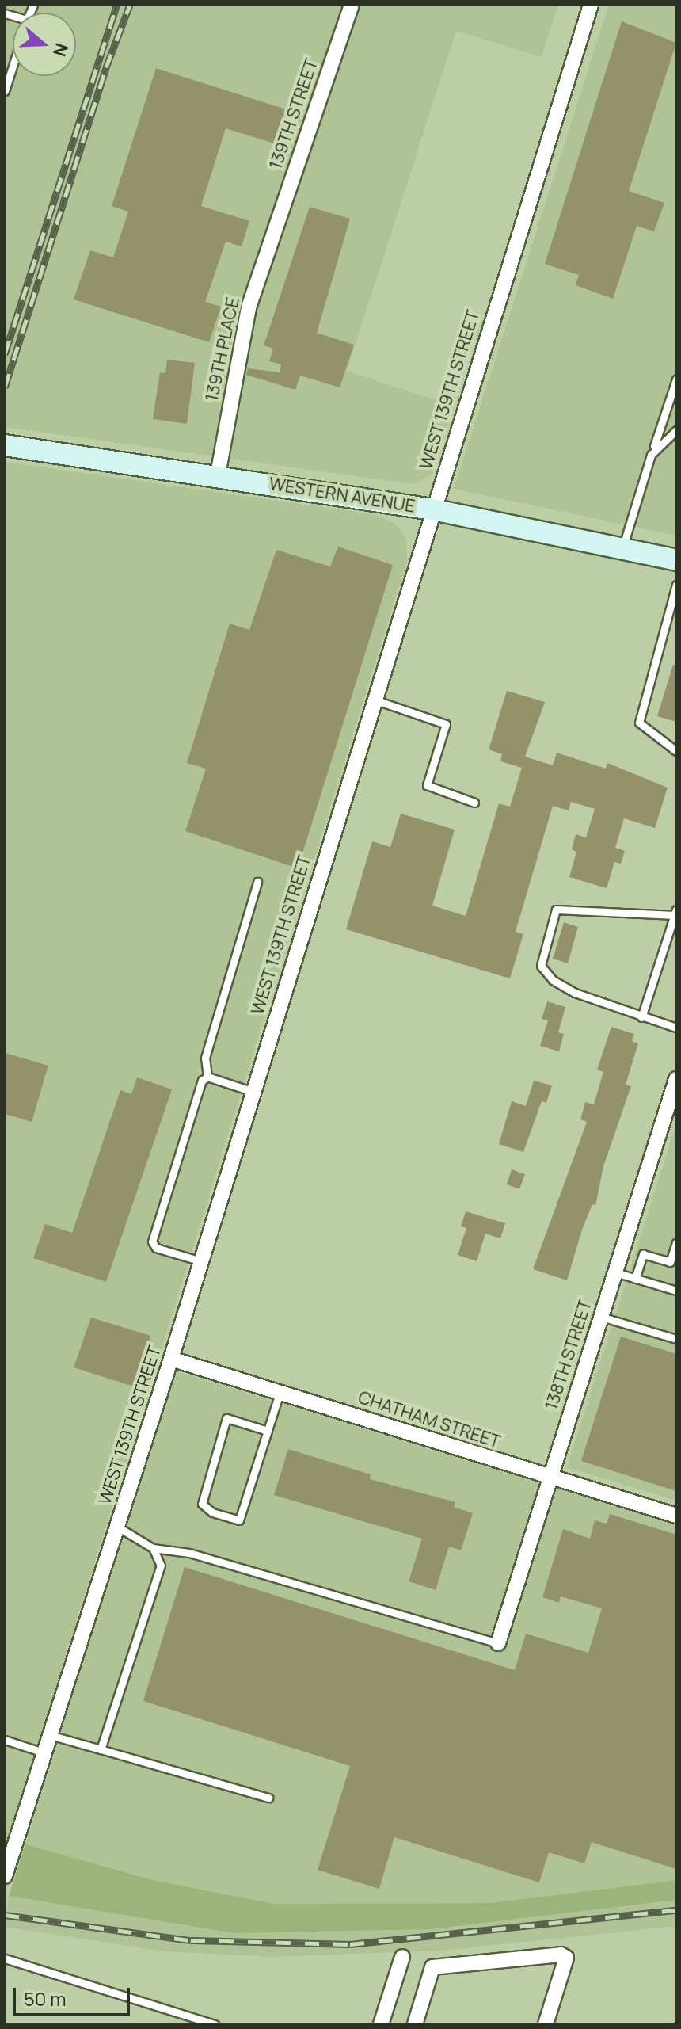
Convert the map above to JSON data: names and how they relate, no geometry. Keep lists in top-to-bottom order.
{
  "streets": {
    "main road": ["WESTERN AVENUE"],
    "street": [
      "139TH STREET",
      "139TH PLACE",
      "WEST 139TH STREET",
      "138TH STREET",
      "CHATHAM STREET"
    ]
  },
  "crossings": [
    ["139TH STREET", "139TH PLACE"],
    ["139TH PLACE", "WESTERN AVENUE"],
    ["WEST 139TH STREET", "WESTERN AVENUE"],
    ["WEST 139TH STREET", "CHATHAM STREET"],
    ["138TH STREET", "CHATHAM STREET"]
  ],
  "scale_bar": "50 m",
  "north": "right"
}
